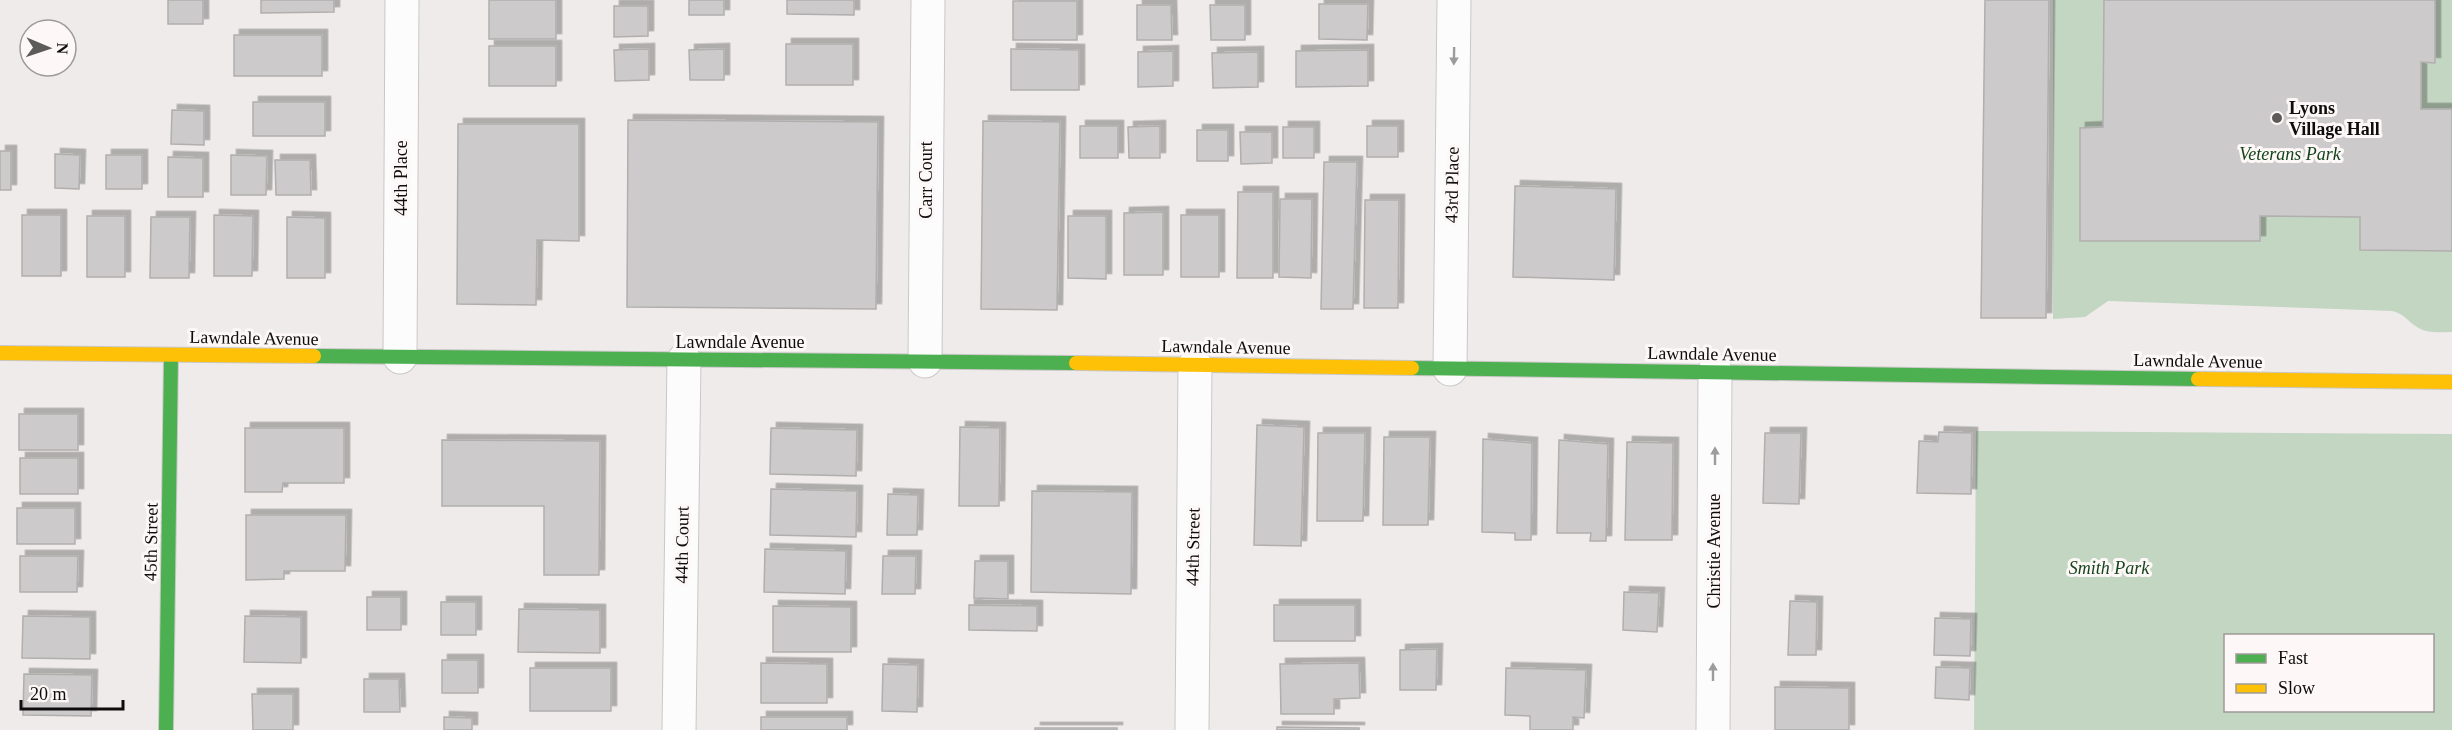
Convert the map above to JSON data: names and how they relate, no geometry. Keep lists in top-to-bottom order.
{
  "streets": {
    "street": [
      "44th Place",
      "Carr Court",
      "43rd Place",
      "Lawndale Avenue",
      "45th Street",
      "44th Court",
      "44th Street",
      "Christie Avenue"
    ]
  },
  "crossings": [
    ["44th Place", "Lawndale Avenue"],
    ["Carr Court", "Lawndale Avenue"],
    ["43rd Place", "Lawndale Avenue"],
    ["Lawndale Avenue", "45th Street"],
    ["Lawndale Avenue", "44th Court"],
    ["Lawndale Avenue", "44th Street"],
    ["Lawndale Avenue", "Christie Avenue"]
  ],
  "one_way": ["43rd Place", "Christie Avenue"],
  "parks": ["Veterans Park", "Smith Park"],
  "places": ["Lyons Village Hall"],
  "legend": ["Fast", "Slow"],
  "scale_bar": "20 m",
  "north": "right"
}
